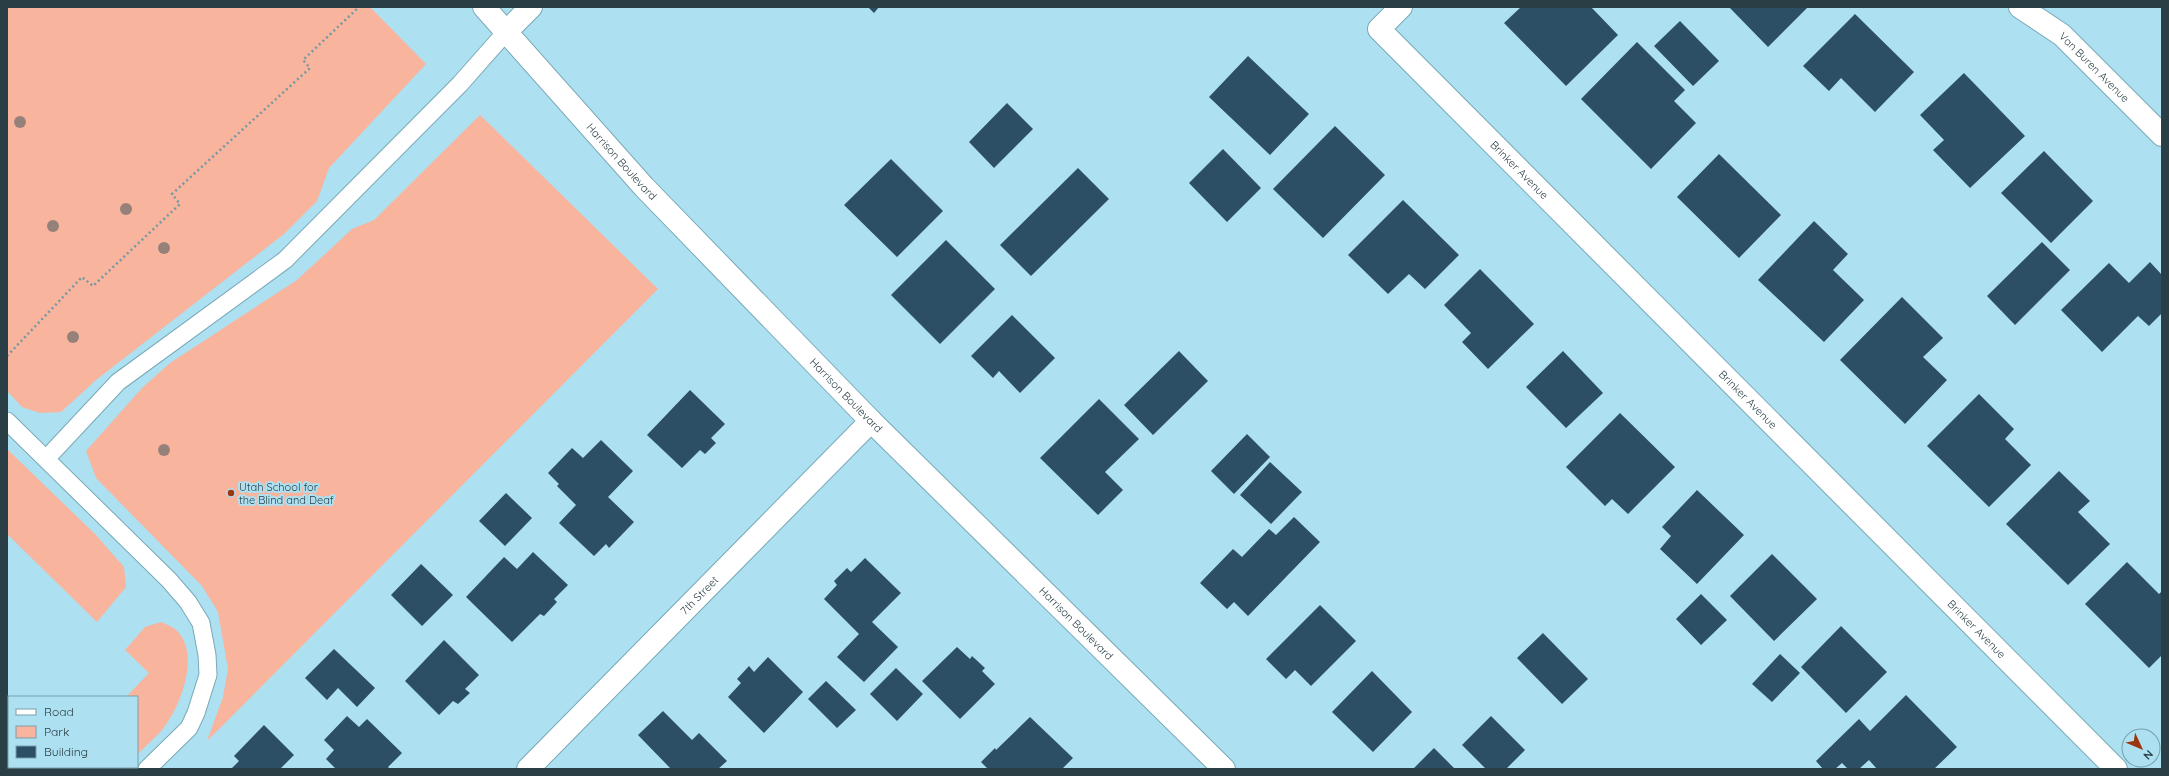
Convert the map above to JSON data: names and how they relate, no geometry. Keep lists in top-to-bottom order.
{
  "streets": {
    "street": [
      "Van Buren Avenue",
      "Harrison Boulevard",
      "Brinker Avenue",
      "7th Street"
    ]
  },
  "crossings": [
    ["Harrison Boulevard", "7th Street"]
  ],
  "places": ["Utah School for the Blind and Deaf"],
  "legend": ["Road", "Park", "Building"],
  "north": "bottom right"
}
